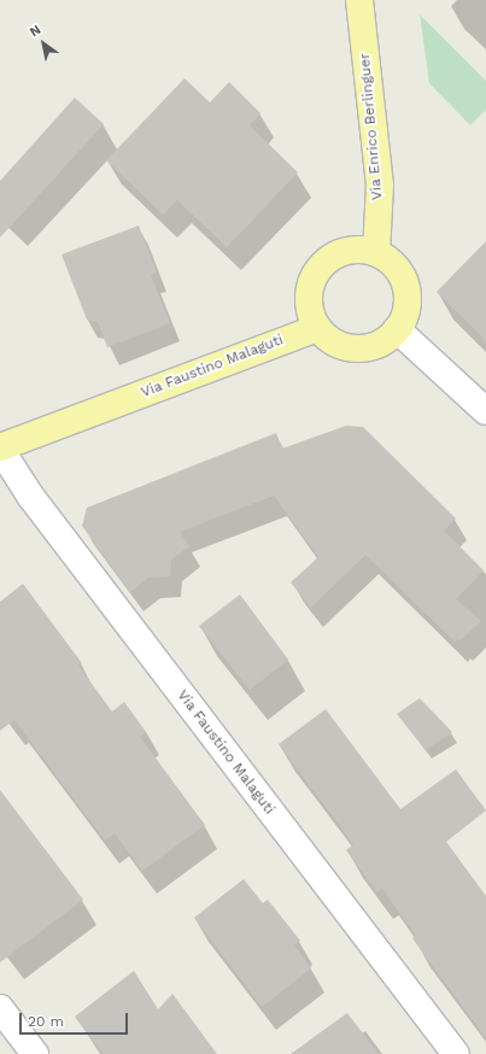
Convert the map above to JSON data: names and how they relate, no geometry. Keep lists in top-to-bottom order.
{
  "streets": {
    "main road": ["Via Enrico Berlinguer", "Via Faustino Malaguti"]
  },
  "crossings": [
    ["Via Enrico Berlinguer", "Via Faustino Malaguti"]
  ],
  "scale_bar": "20 m",
  "north": "top left"
}
